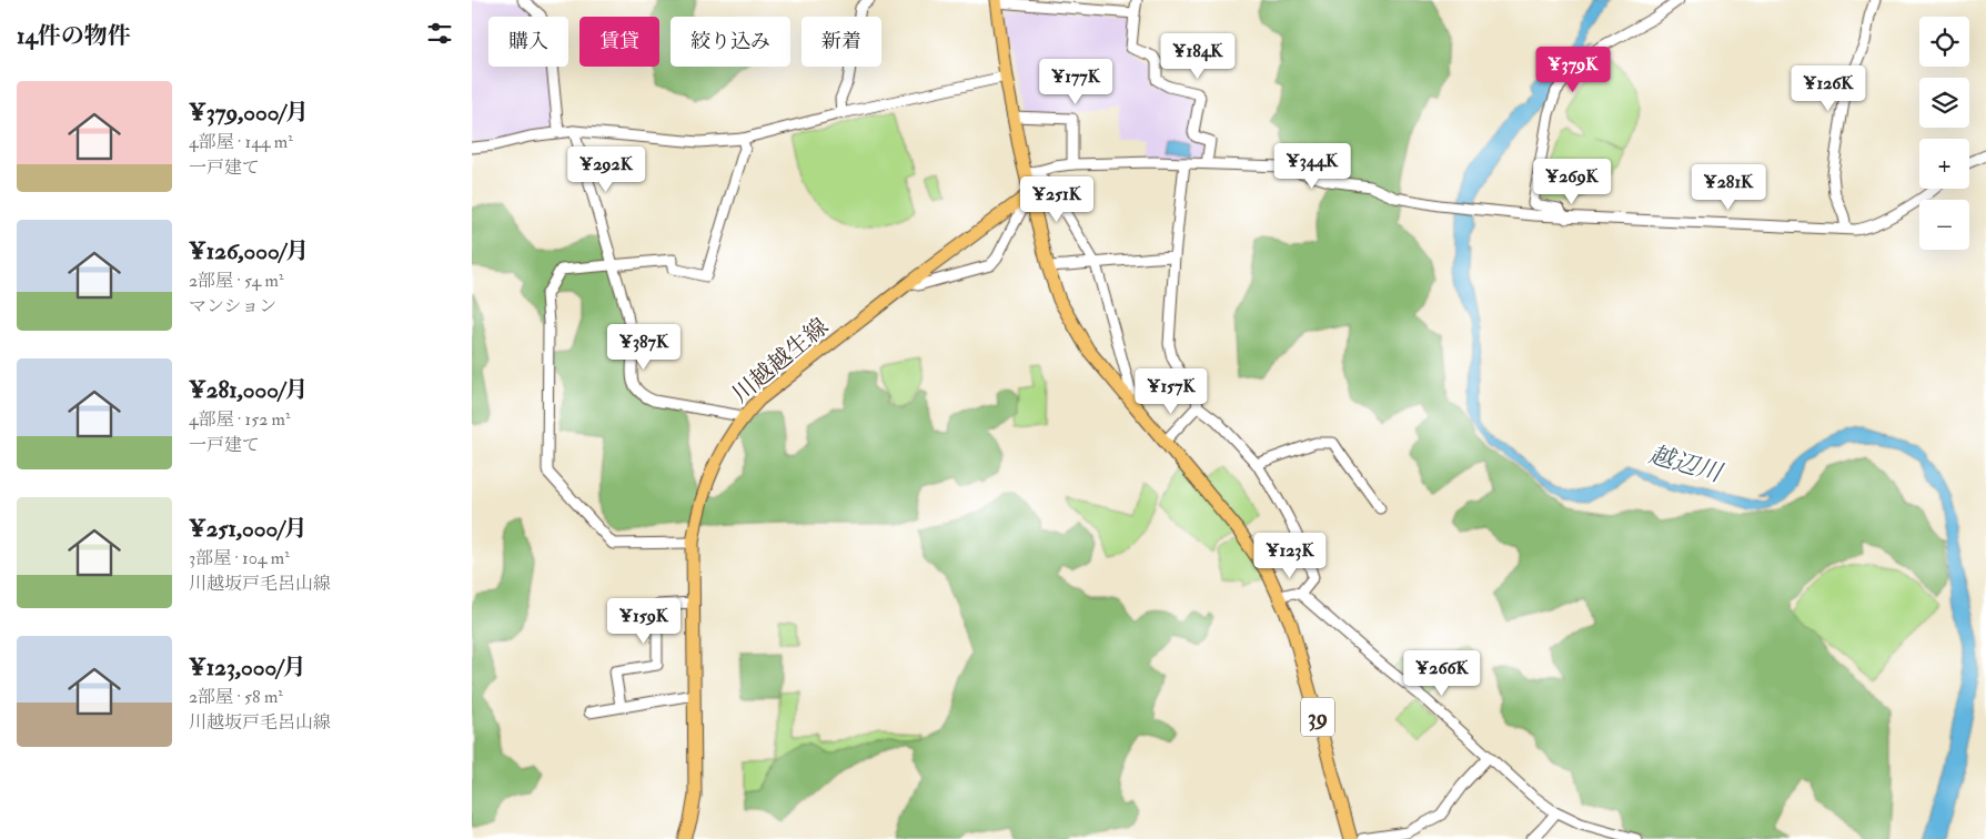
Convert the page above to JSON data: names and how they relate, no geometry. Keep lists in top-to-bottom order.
{
  "streets": {
    "main road": ["川越越生線", "39"]
  },
  "crossings": [
    ["川越越生線", "39"]
  ],
  "water": ["越辺川"],
  "page": {
    "heading": "14件の物件",
    "map_buttons": ["+", "−"],
    "chip": [
      "購入",
      "賃貸",
      "絞り込み",
      "新着"
    ],
    "price": [
      "¥184K",
      "¥379K",
      "¥177K",
      "¥126K",
      "¥344K",
      "¥292K",
      "¥269K",
      "¥281K",
      "¥251K",
      "¥387K",
      "¥157K",
      "¥123K",
      "¥159K",
      "¥266K"
    ],
    "list": [
      {
        "name": "¥379,000/月",
        "note": "4部屋 · 144 m² · 一戸建て"
      },
      {
        "name": "¥126,000/月",
        "note": "2部屋 · 54 m² · マンション"
      },
      {
        "name": "¥281,000/月",
        "note": "4部屋 · 152 m² · 一戸建て"
      },
      {
        "name": "¥251,000/月",
        "note": "3部屋 · 104 m² · 川越坂戸毛呂山線"
      },
      {
        "name": "¥123,000/月",
        "note": "2部屋 · 58 m² · 川越坂戸毛呂山線"
      }
    ]
  }
}
